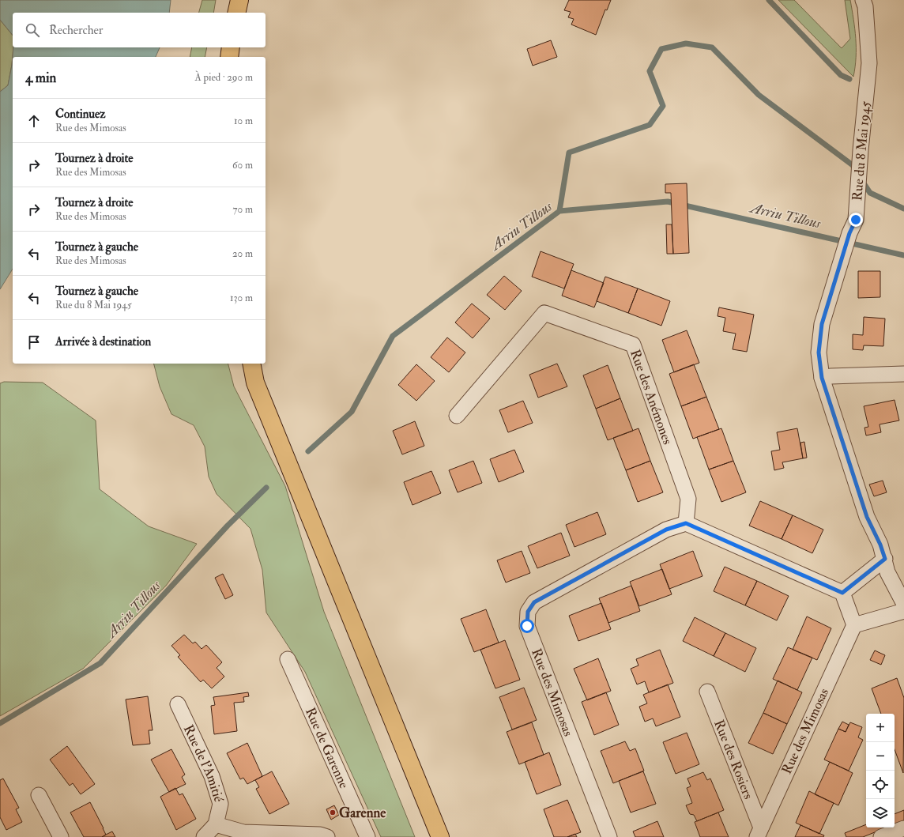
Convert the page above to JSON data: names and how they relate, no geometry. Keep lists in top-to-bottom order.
{
  "streets": {
    "street": [
      "Rue du 8 Mai 1945",
      "Rue des Anémones",
      "Rue des Mimosas",
      "Rue de Garenne",
      "Rue des Rosiers",
      "Rue de l'Amitié"
    ]
  },
  "crossings": [
    ["Rue des Anémones", "Rue des Mimosas"],
    ["Rue des Mimosas", "Rue des Rosiers"]
  ],
  "water": ["Arriu Tillous"],
  "places": ["Garenne"],
  "page": {
    "search": "Rechercher",
    "heading": ["4 min", "À pied · 290 m"],
    "list": [
      ["Continuez", "Rue des Mimosas", "10 m"],
      ["Tournez à droite", "Rue des Mimosas", "60 m"],
      ["Tournez à droite", "Rue des Mimosas", "70 m"],
      ["Tournez à gauche", "Rue des Mimosas", "20 m"],
      ["Tournez à gauche", "Rue du 8 Mai 1945", "130 m"],
      "Arrivée à destination"
    ],
    "map_buttons": ["+", "−"]
  }
}
